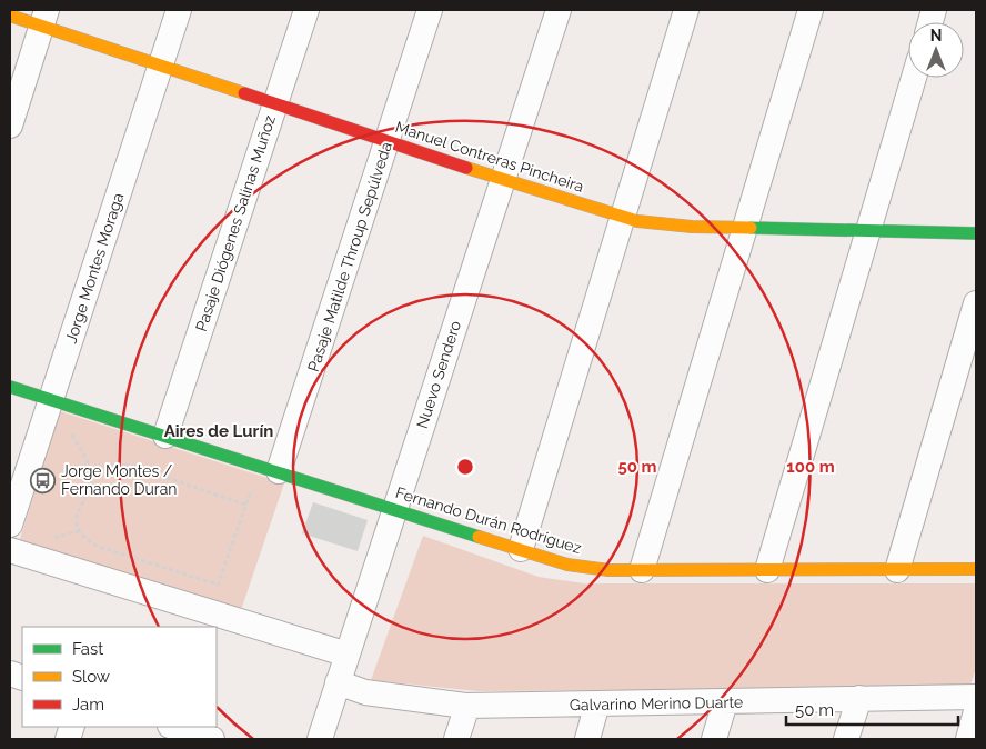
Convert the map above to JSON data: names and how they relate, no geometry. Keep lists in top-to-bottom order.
{
  "streets": {
    "street": [
      "Manuel Contreras Pincheira",
      "Pasaje Diógenes Salinas Muñoz",
      "Pasaje Matilde Throup Sepúlveda",
      "Jorge Montes Moraga",
      "Nuevo Sendero",
      "Fernando Durán Rodríguez",
      "Galvarino Merino Duarte"
    ]
  },
  "crossings": [
    ["Manuel Contreras Pincheira", "Pasaje Diógenes Salinas Muñoz"],
    ["Manuel Contreras Pincheira", "Pasaje Matilde Throup Sepúlveda"],
    ["Manuel Contreras Pincheira", "Jorge Montes Moraga"],
    ["Manuel Contreras Pincheira", "Nuevo Sendero"],
    ["Pasaje Diógenes Salinas Muñoz", "Fernando Durán Rodríguez"],
    ["Pasaje Matilde Throup Sepúlveda", "Fernando Durán Rodríguez"],
    ["Jorge Montes Moraga", "Fernando Durán Rodríguez"],
    ["Nuevo Sendero", "Fernando Durán Rodríguez"],
    ["Nuevo Sendero", "Galvarino Merino Duarte"]
  ],
  "districts": ["Aires de Lurín"],
  "places": {
    "bus stop": ["Jorge Montes / Fernando Duran"]
  },
  "legend": ["Fast", "Slow", "Jam"],
  "scale_bar": "50 m",
  "north": "top",
  "rings": ["50 m", "100 m"]
}
